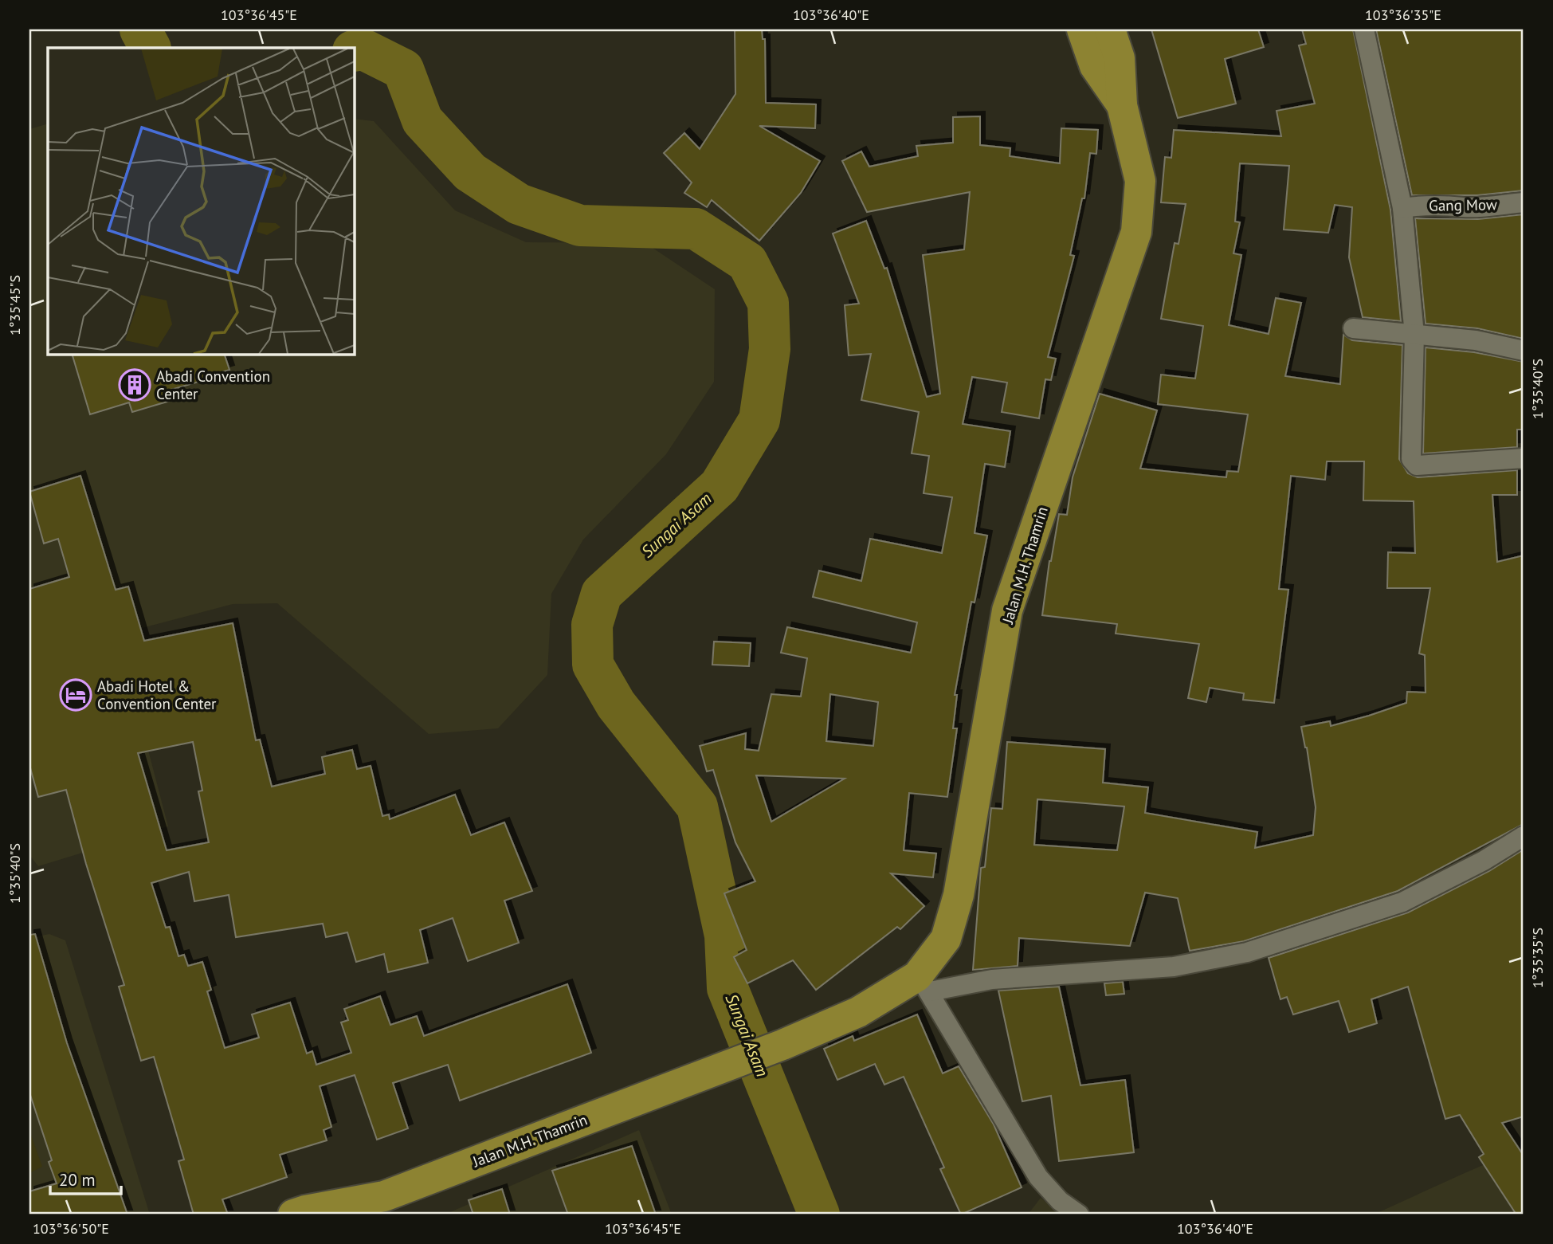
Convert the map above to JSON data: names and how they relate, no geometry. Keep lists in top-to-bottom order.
{
  "streets": {
    "highway": ["Jalan M.H. Thamrin"],
    "street": ["Gang Mow"]
  },
  "water": ["Sungai Asam"],
  "places": {
    "building": ["Abadi Convention Center"],
    "hotel": ["Abadi Hotel & Convention Center"]
  },
  "scale_bar": "20 m",
  "coordinates": [
    "103°36'45\"E",
    "103°36'40\"E",
    "103°36'35\"E",
    "1°35'45\"S",
    "1°35'40\"S",
    "1°35'35\"S",
    "103°36'50\"E"
  ]
}
